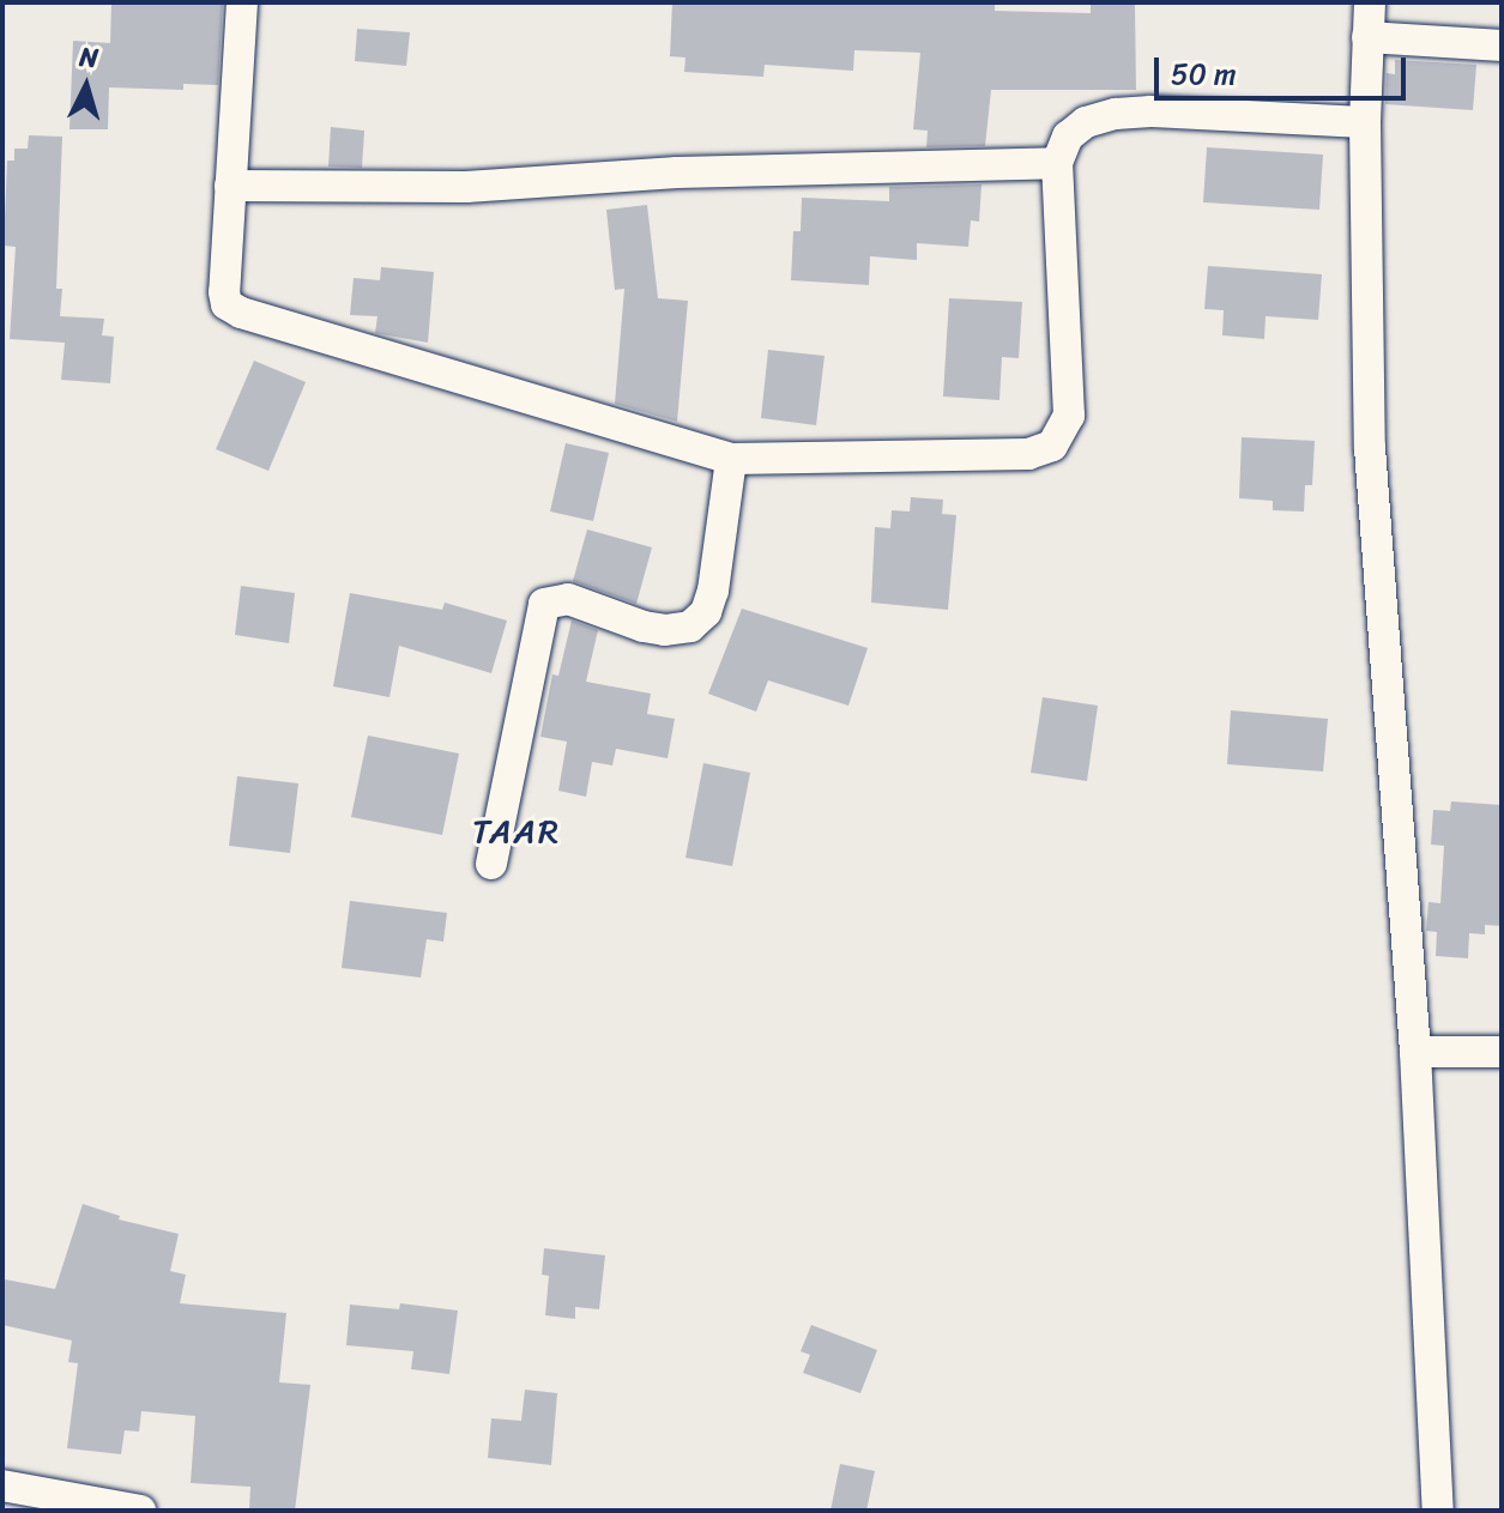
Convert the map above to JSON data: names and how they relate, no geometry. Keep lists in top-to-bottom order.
{
  "districts": ["TAAR"],
  "scale_bar": "50 m",
  "north": "top"
}
